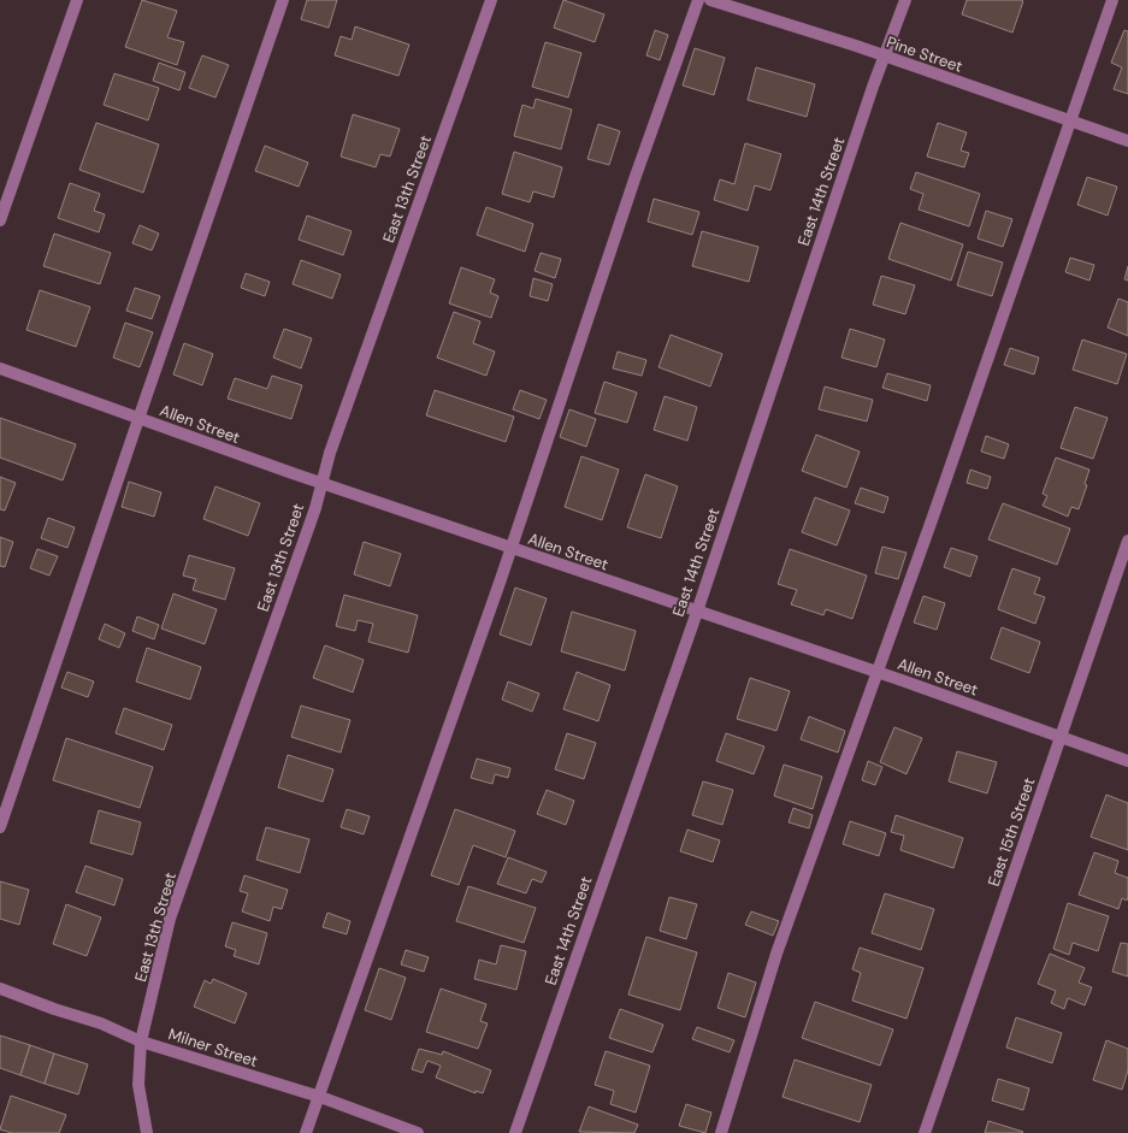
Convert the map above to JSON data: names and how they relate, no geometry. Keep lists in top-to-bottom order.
{
  "streets": {
    "street": [
      "Pine Street",
      "East 13th Street",
      "East 14th Street",
      "Allen Street",
      "East 15th Street",
      "Milner Street"
    ]
  },
  "crossings": [
    ["Pine Street", "East 14th Street"],
    ["East 13th Street", "Allen Street"],
    ["East 13th Street", "Milner Street"],
    ["East 14th Street", "Allen Street"],
    ["Allen Street", "East 15th Street"]
  ]
}
